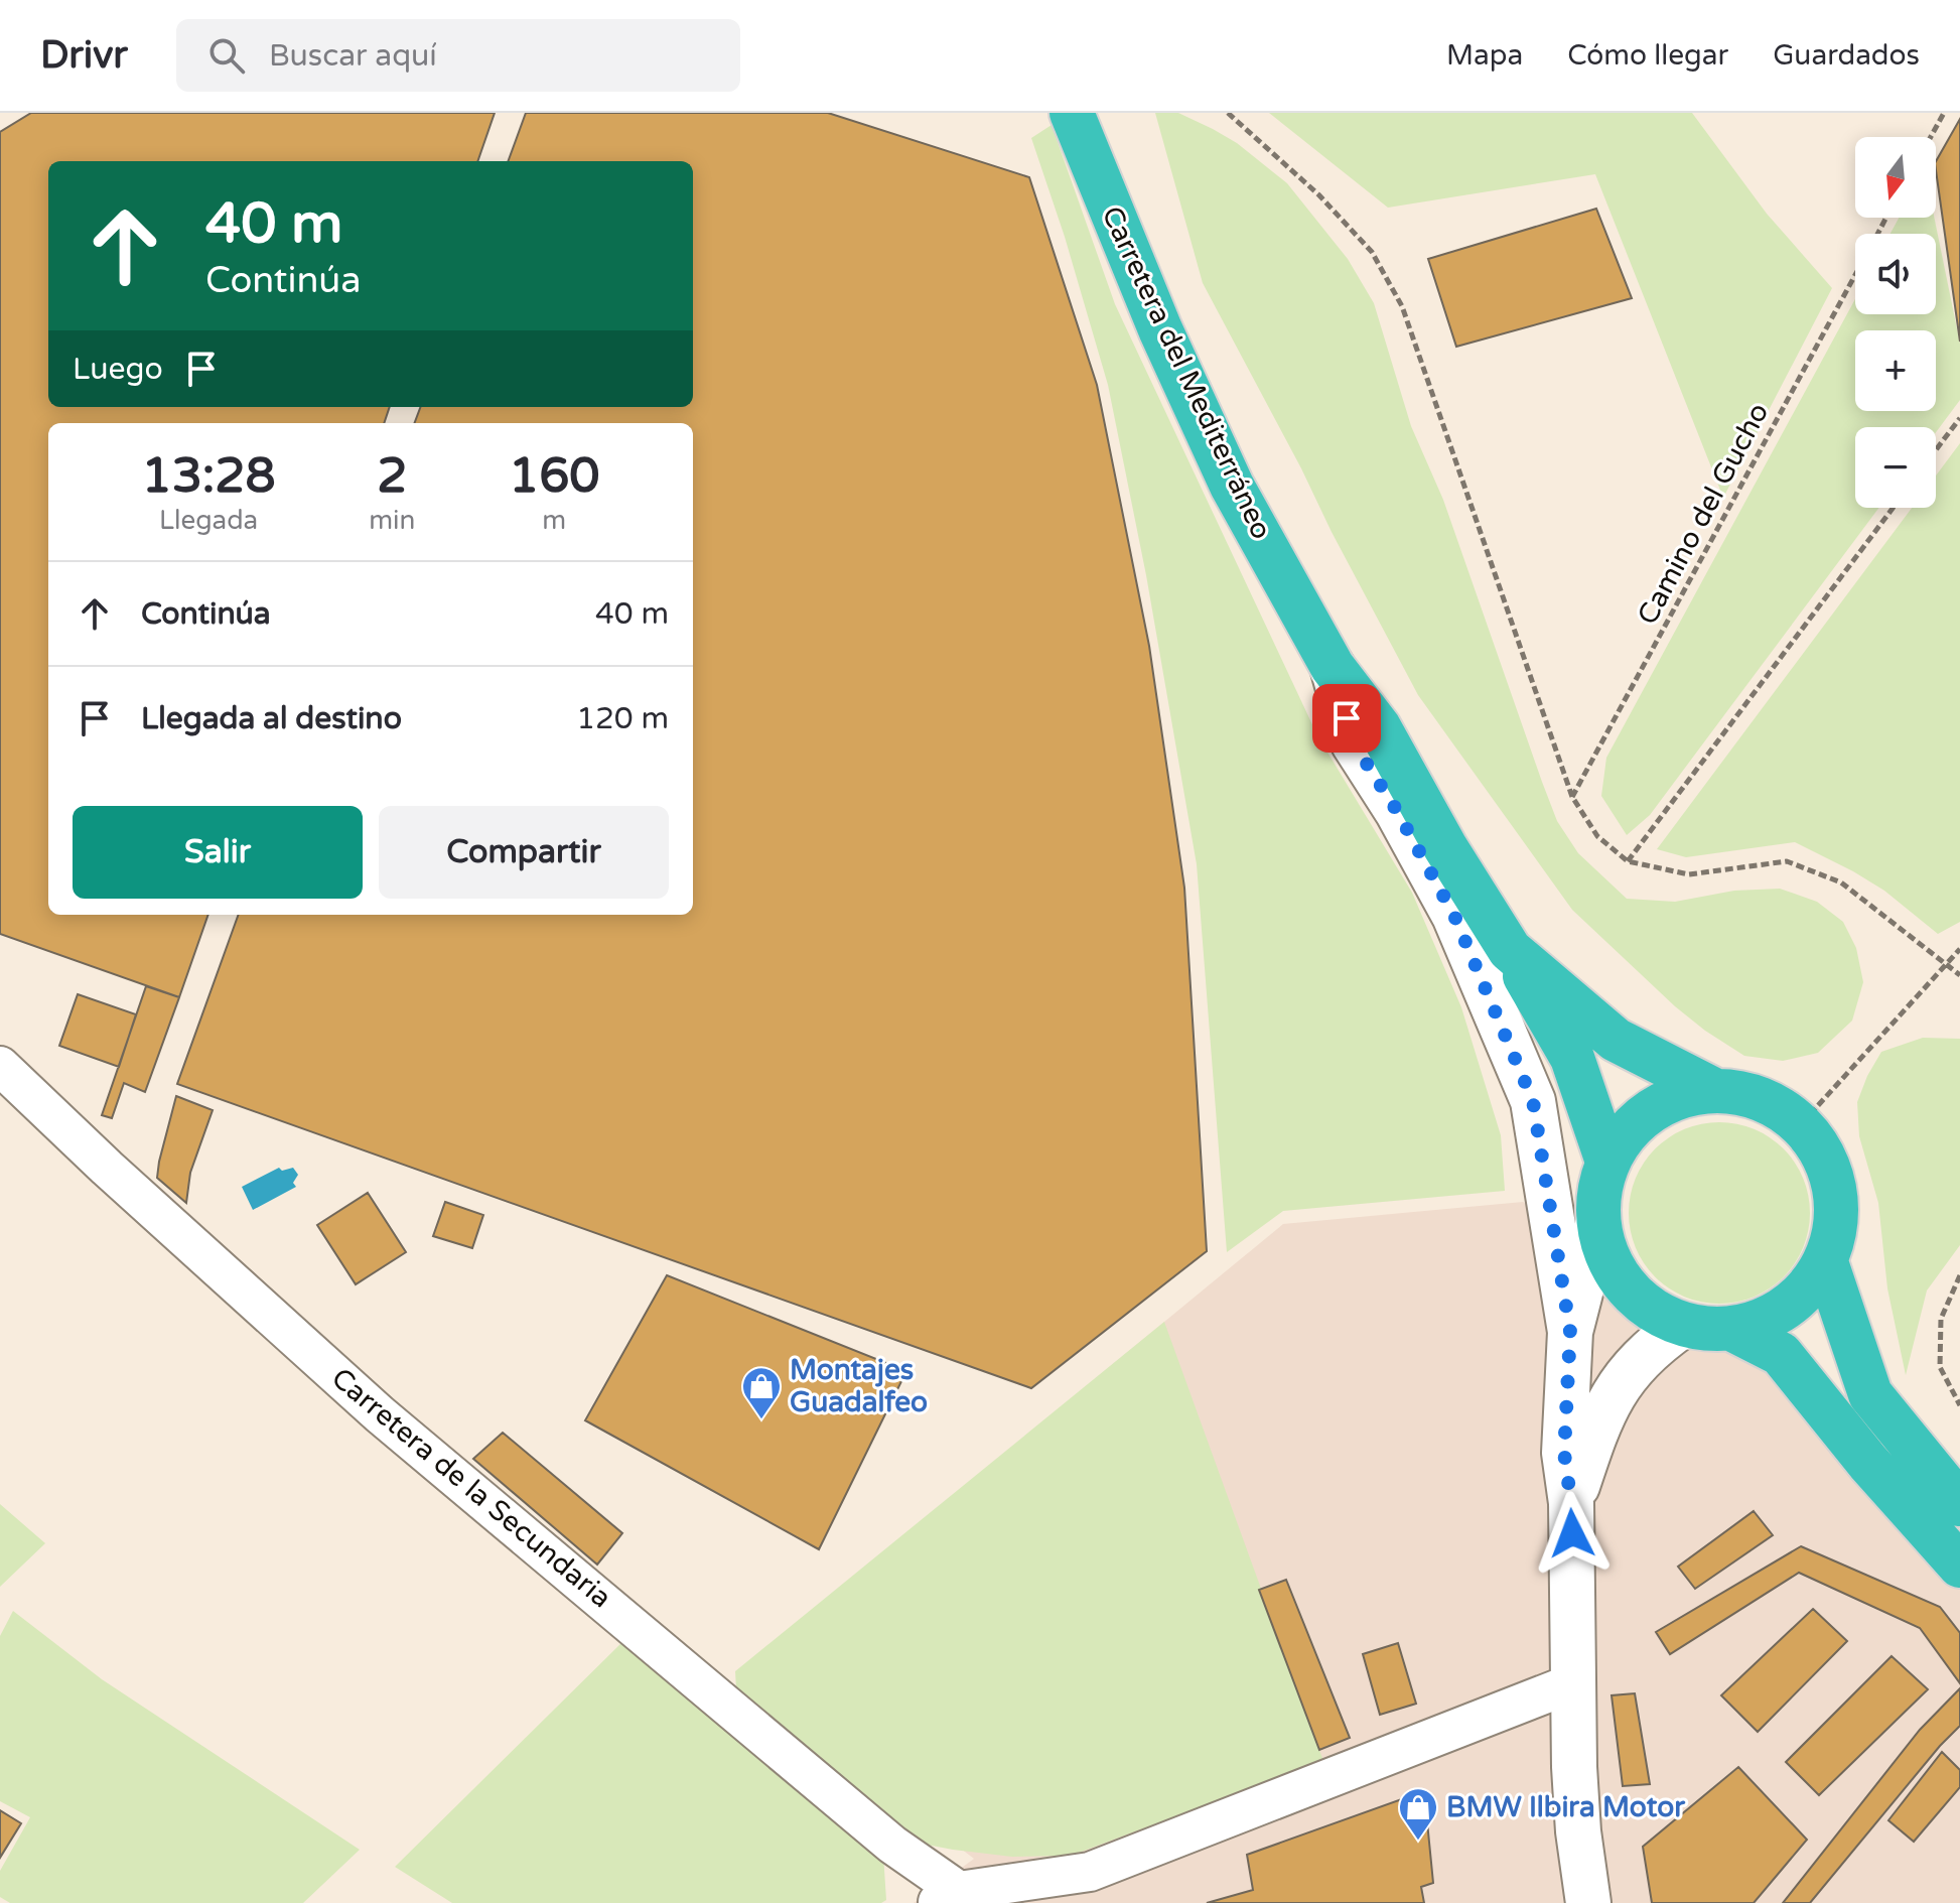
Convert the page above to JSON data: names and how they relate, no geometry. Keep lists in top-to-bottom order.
{
  "streets": {
    "highway": ["Carretera del Mediterráneo"],
    "street": ["Carretera de la Secundaria"],
    "path": ["Camino del Gucho"]
  },
  "places": {
    "shop": ["Montajes Guadalfeo", "BMW Ilbira Motor"]
  },
  "north": "bottom",
  "page": {
    "header": "Drivr",
    "search": "Buscar aquí",
    "nav": ["Mapa", "Cómo llegar", "Guardados"],
    "map_buttons": ["+", "−"],
    "turn": ["40 m", "Continúa"],
    "then": "Luego",
    "eta": [
      "13:28",
      "Llegada",
      "2",
      "min",
      "160",
      "m"
    ],
    "list": [
      {
        "name": "Continúa",
        "value": "40 m"
      },
      {
        "name": "Llegada al destino",
        "value": "120 m"
      }
    ],
    "buttons": ["Salir", "Compartir"]
  }
}
